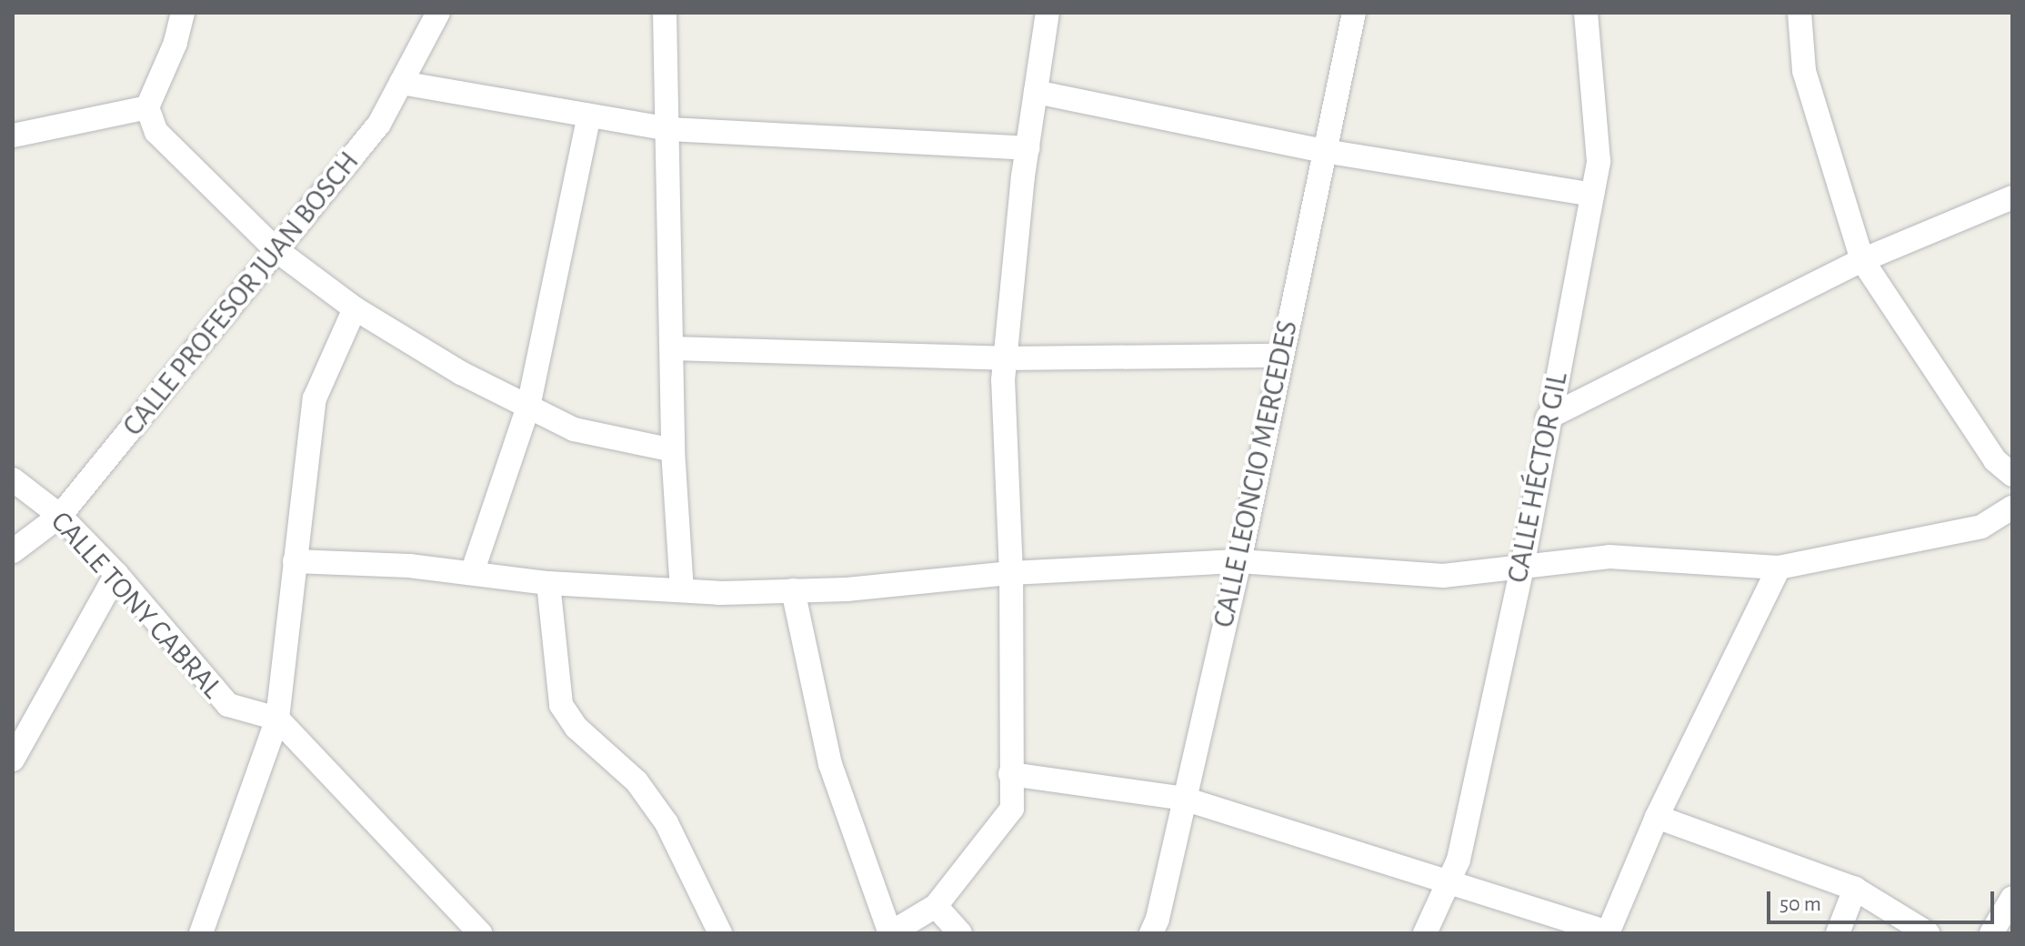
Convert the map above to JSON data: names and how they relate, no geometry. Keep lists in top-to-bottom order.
{
  "streets": {
    "street": [
      "CALLE PROFESOR JUAN BOSCH",
      "CALLE LEONCIO MERCEDES",
      "CALLE HÉCTOR GIL",
      "CALLE TONY CABRAL"
    ]
  },
  "crossings": [
    ["CALLE PROFESOR JUAN BOSCH", "CALLE TONY CABRAL"]
  ],
  "scale_bar": "50 m"
}
